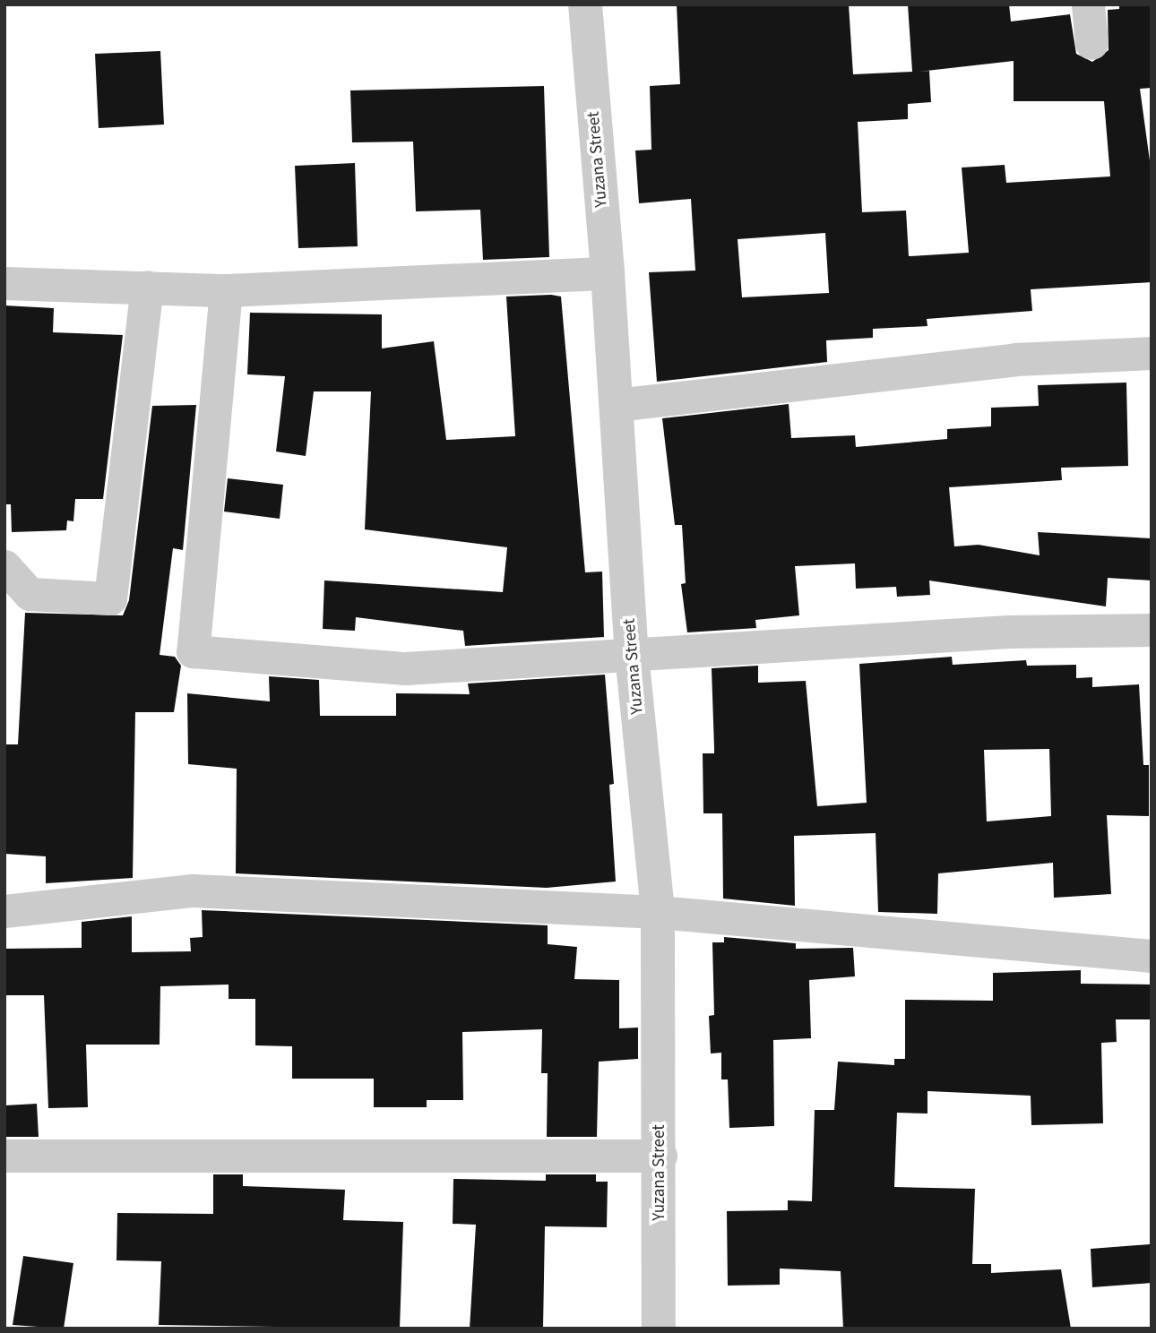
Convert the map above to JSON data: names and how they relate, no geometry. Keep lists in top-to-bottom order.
{
  "streets": {
    "street": ["Yuzana Street"]
  }
}
